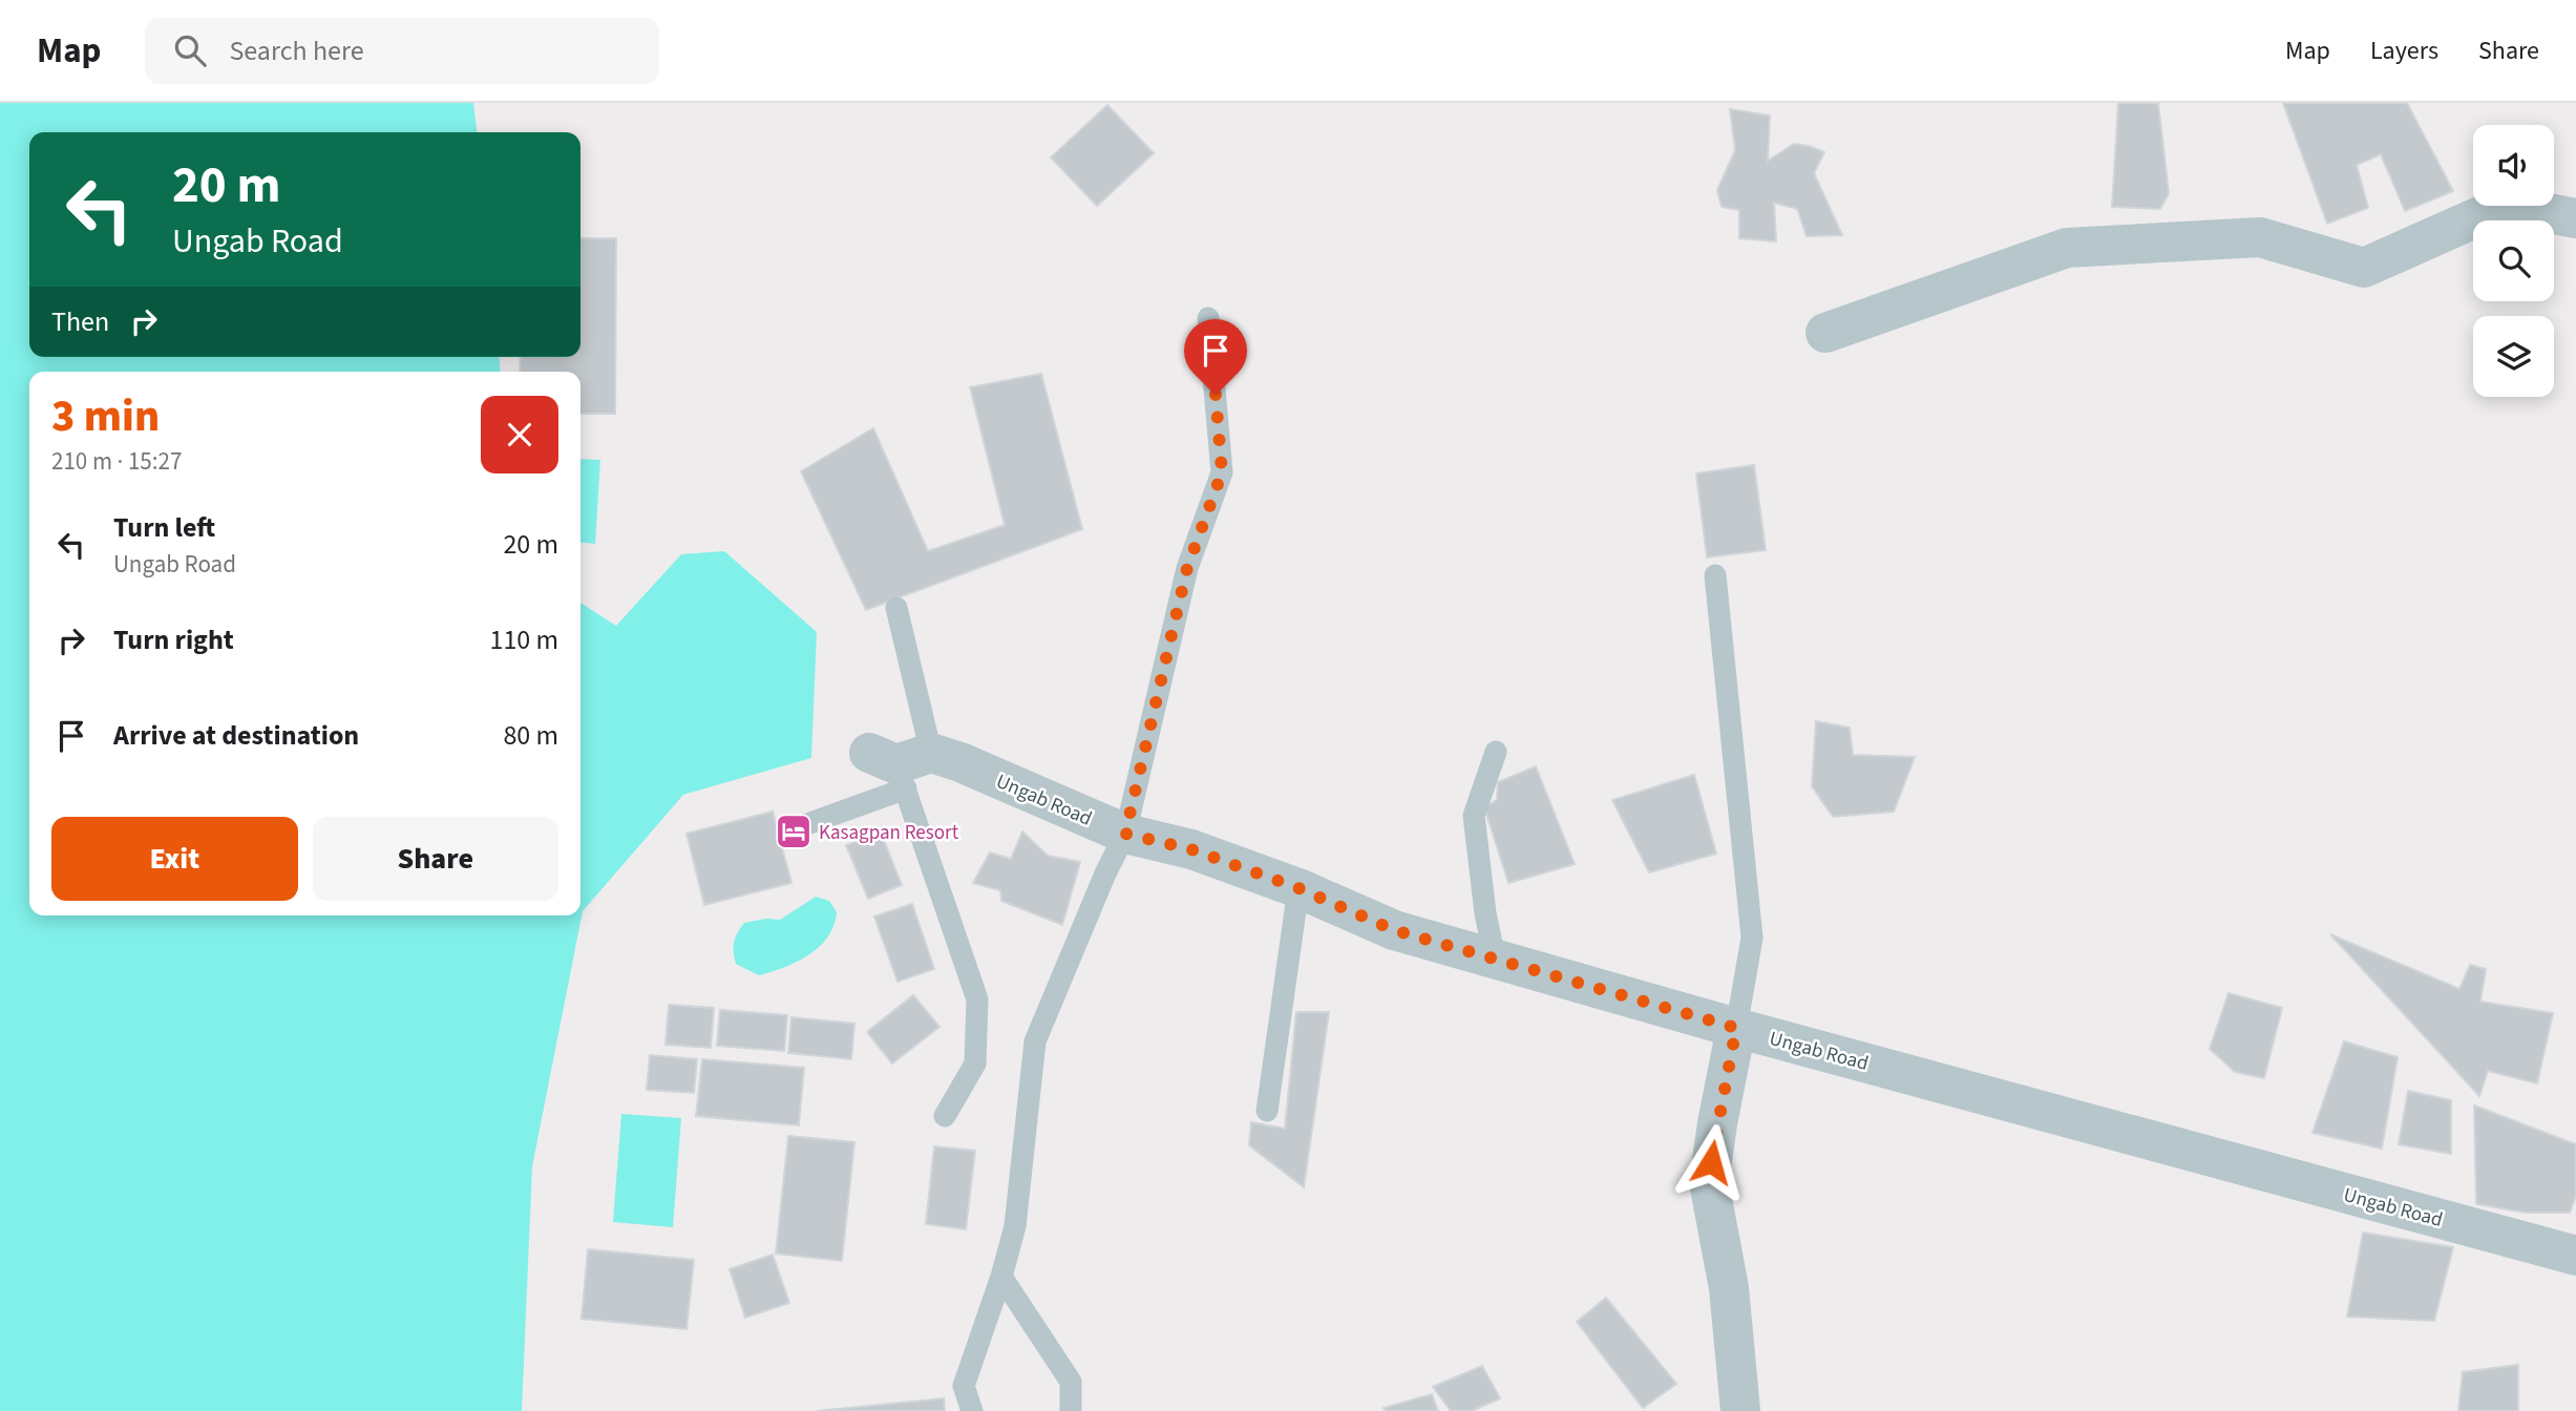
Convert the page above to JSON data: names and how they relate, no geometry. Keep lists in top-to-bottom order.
{
  "streets": {
    "street": ["Ungab Road"]
  },
  "places": {
    "hotel": ["Kasagpan Resort"]
  },
  "page": {
    "header": "Map",
    "search": "Search here",
    "nav": ["Map", "Layers", "Share"],
    "turn": ["20 m", "Ungab Road"],
    "then": "Then",
    "heading": ["3 min", "210 m · 15:27"],
    "list": [
      {
        "name": "Turn left",
        "note": "Ungab Road",
        "value": "20 m"
      },
      {
        "name": "Turn right",
        "value": "110 m"
      },
      {
        "name": "Arrive at destination",
        "value": "80 m"
      }
    ],
    "buttons": ["Exit", "Share"]
  }
}
